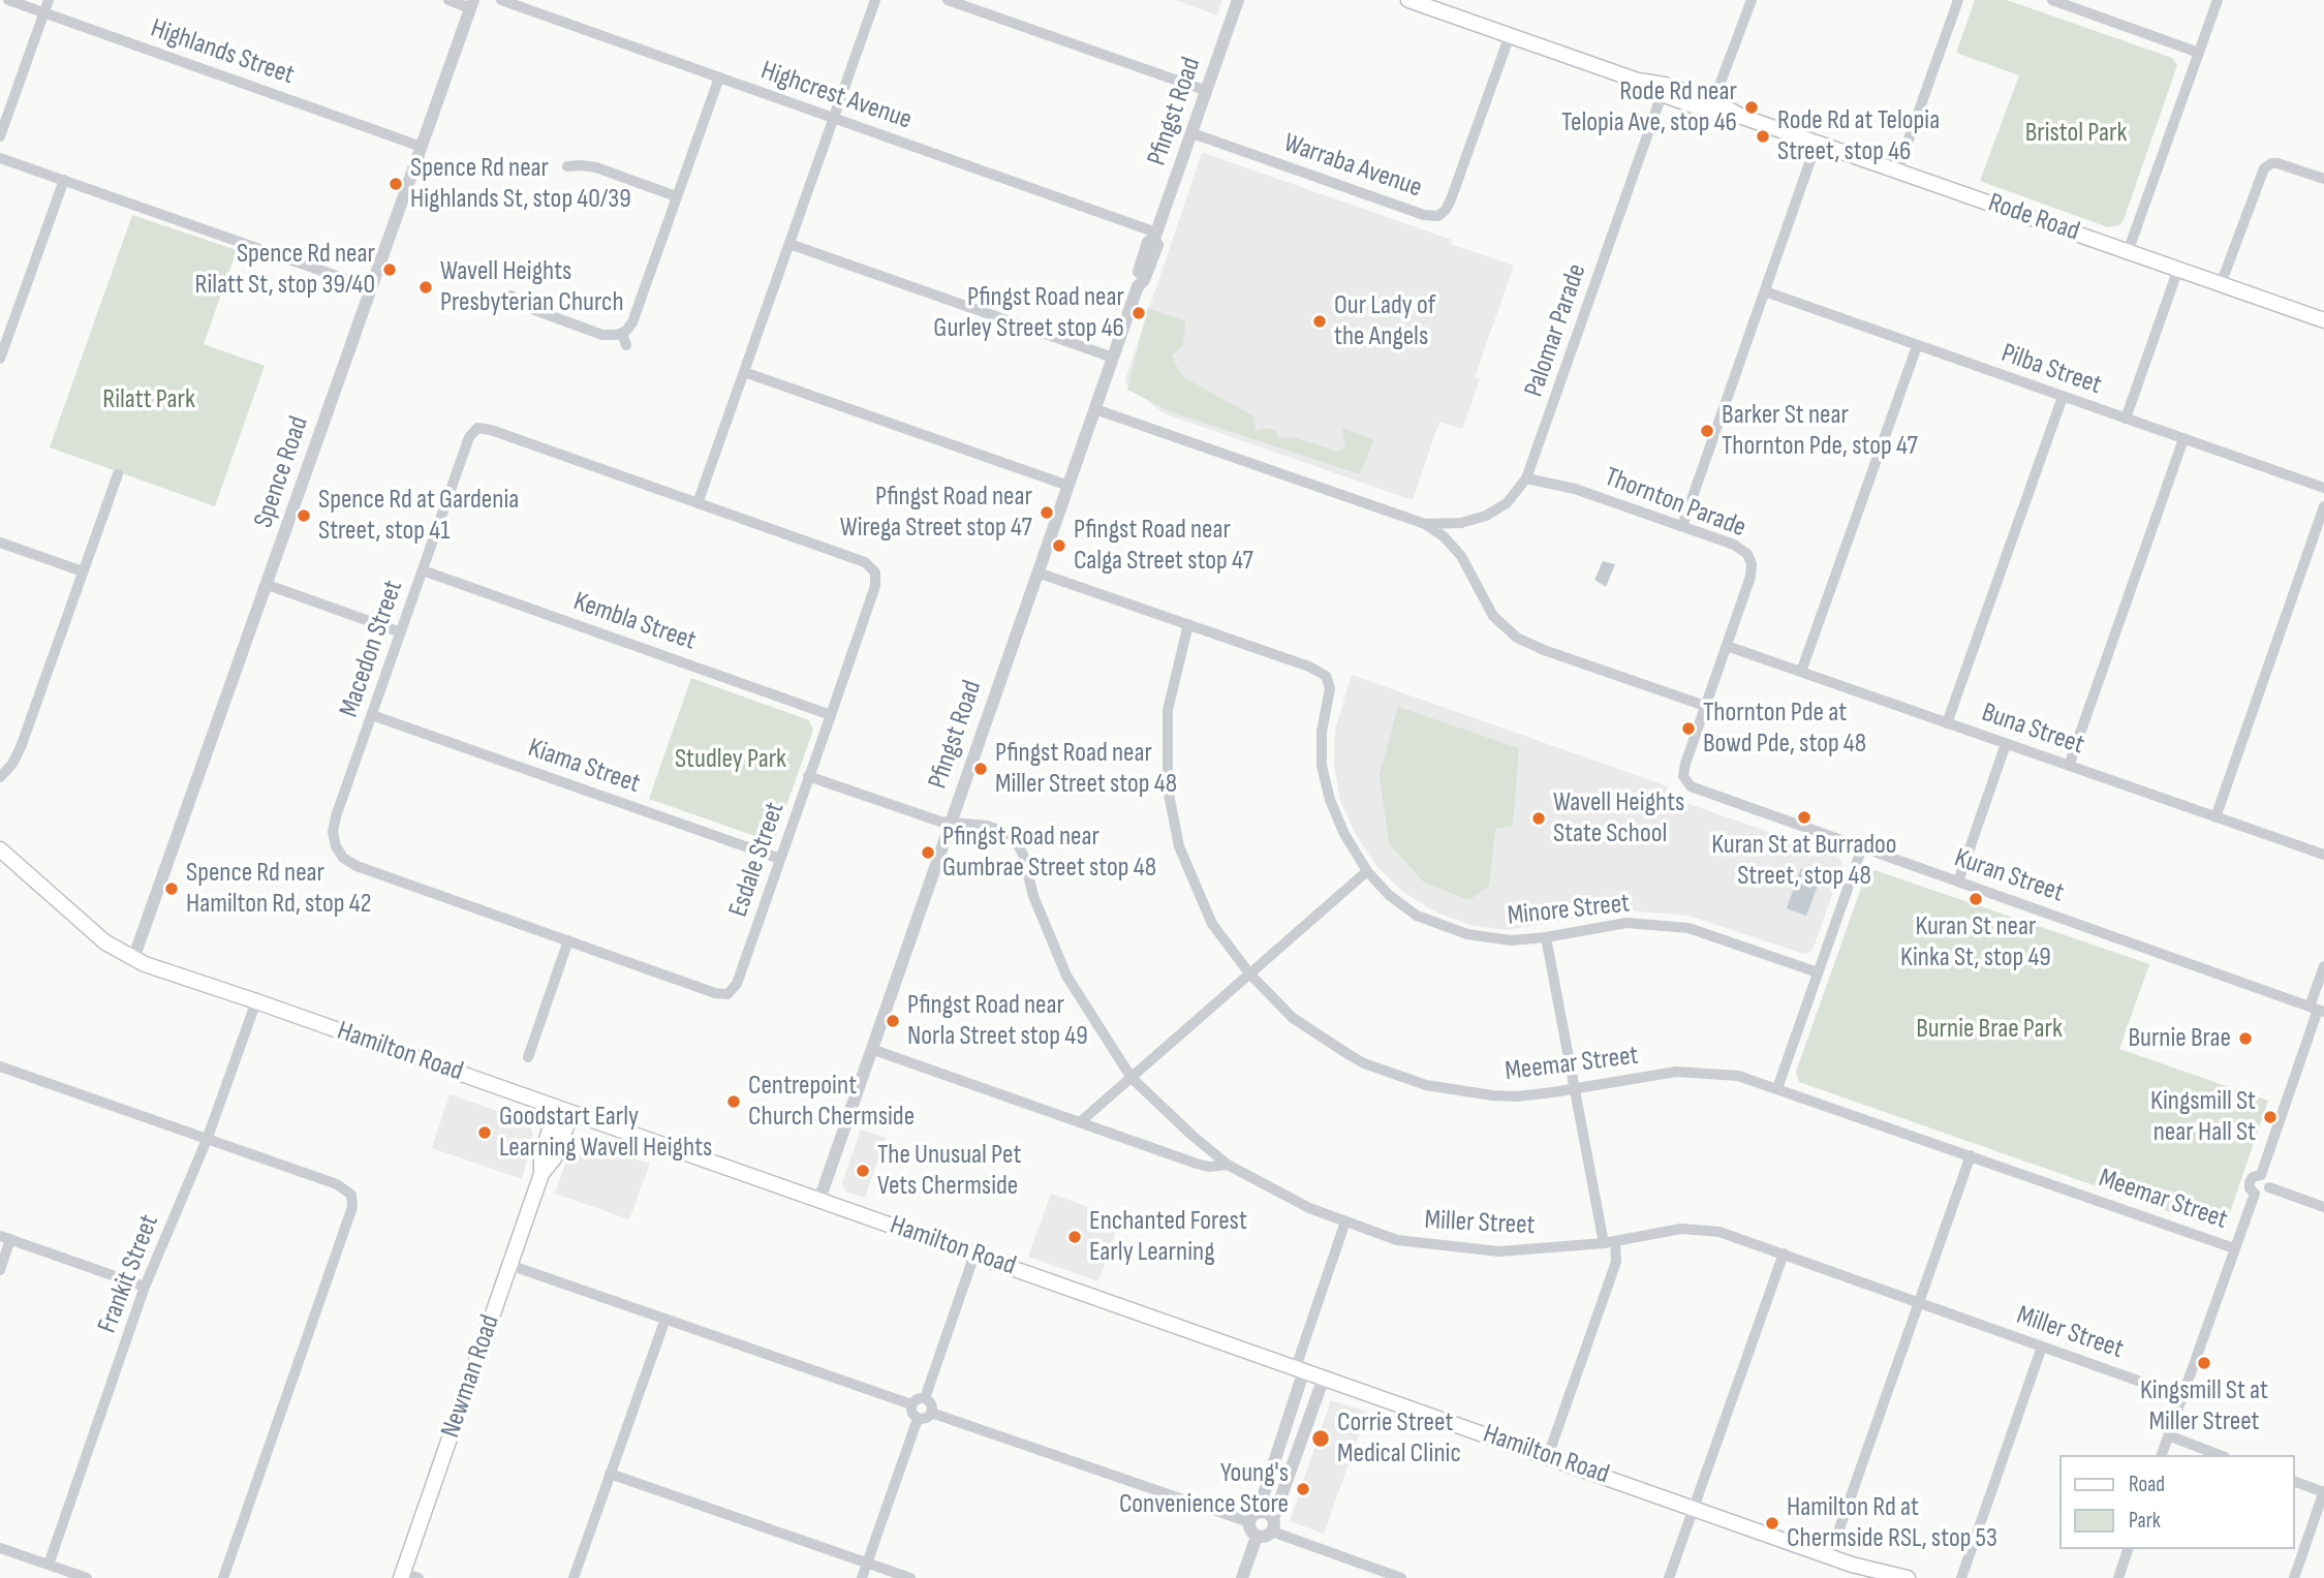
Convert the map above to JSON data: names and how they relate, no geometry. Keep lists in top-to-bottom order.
{
  "streets": {
    "main road": ["Rode Road", "Hamilton Road", "Newman Road"],
    "street": [
      "Highlands Street",
      "Highcrest Avenue",
      "Pfingst Road",
      "Warraba Avenue",
      "Palomar Parade",
      "Pilba Street",
      "Spence Road",
      "Thornton Parade",
      "Kembla Street",
      "Macedon Street",
      "Buna Street",
      "Kiama Street",
      "Esdale Street",
      "Kuran Street",
      "Minore Street",
      "Meemar Street",
      "Miller Street",
      "Frankit Street"
    ]
  },
  "crossings": [
    ["Highlands Street", "Spence Road"],
    ["Highcrest Avenue", "Pfingst Road"],
    ["Pfingst Road", "Warraba Avenue"],
    ["Pfingst Road", "Hamilton Road"],
    ["Pfingst Road", "Miller Street"],
    ["Warraba Avenue", "Rode Road"],
    ["Rode Road", "Palomar Parade"],
    ["Palomar Parade", "Thornton Parade"],
    ["Spence Road", "Hamilton Road"],
    ["Thornton Parade", "Buna Street"],
    ["Thornton Parade", "Kuran Street"],
    ["Kembla Street", "Macedon Street"],
    ["Kembla Street", "Esdale Street"],
    ["Macedon Street", "Kiama Street"],
    ["Macedon Street", "Esdale Street"],
    ["Kiama Street", "Esdale Street"],
    ["Esdale Street", "Miller Street"],
    ["Minore Street", "Meemar Street"],
    ["Hamilton Road", "Frankit Street"],
    ["Hamilton Road", "Newman Road"]
  ],
  "parks": [
    "Bristol Park",
    "Rilatt Park",
    "Studley Park",
    "Burnie Brae Park"
  ],
  "places": [
    "Rode Rd near Telopia Ave, stop 46",
    "Rode Rd at Telopia Street, stop 46",
    "Spence Rd near Highlands St, stop 40/39",
    "Spence Rd near Rilatt St, stop 39/40",
    "Wavell Heights Presbyterian Church",
    "Pfingst Road near Gurley Street stop 46",
    "Our Lady of the Angels",
    "Barker St near Thornton Pde, stop 47",
    "Pfingst Road near Wirega Street stop 47",
    "Spence Rd at Gardenia Street, stop 41",
    "Pfingst Road near Calga Street stop 47",
    "Thornton Pde at Bowd Pde, stop 48",
    "Pfingst Road near Miller Street stop 48",
    "Kuran St at Burradoo Street, stop 48",
    "Wavell Heights State School",
    "Pfingst Road near Gumbrae Street stop 48",
    "Spence Rd near Hamilton Rd, stop 42",
    "Kuran St near Kinka St, stop 49",
    "Pfingst Road near Norla Street stop 49",
    "Burnie Brae",
    "Centrepoint Church Chermside",
    "Kingsmill St near Hall St",
    "Goodstart Early Learning Wavell Heights",
    "The Unusual Pet Vets Chermside",
    "Enchanted Forest Early Learning",
    "Kingsmill St at Miller Street",
    "Corrie Street Medical Clinic",
    "Young's Convenience Store",
    "Hamilton Rd at Chermside RSL, stop 53"
  ],
  "legend": ["Road", "Park"]
}
